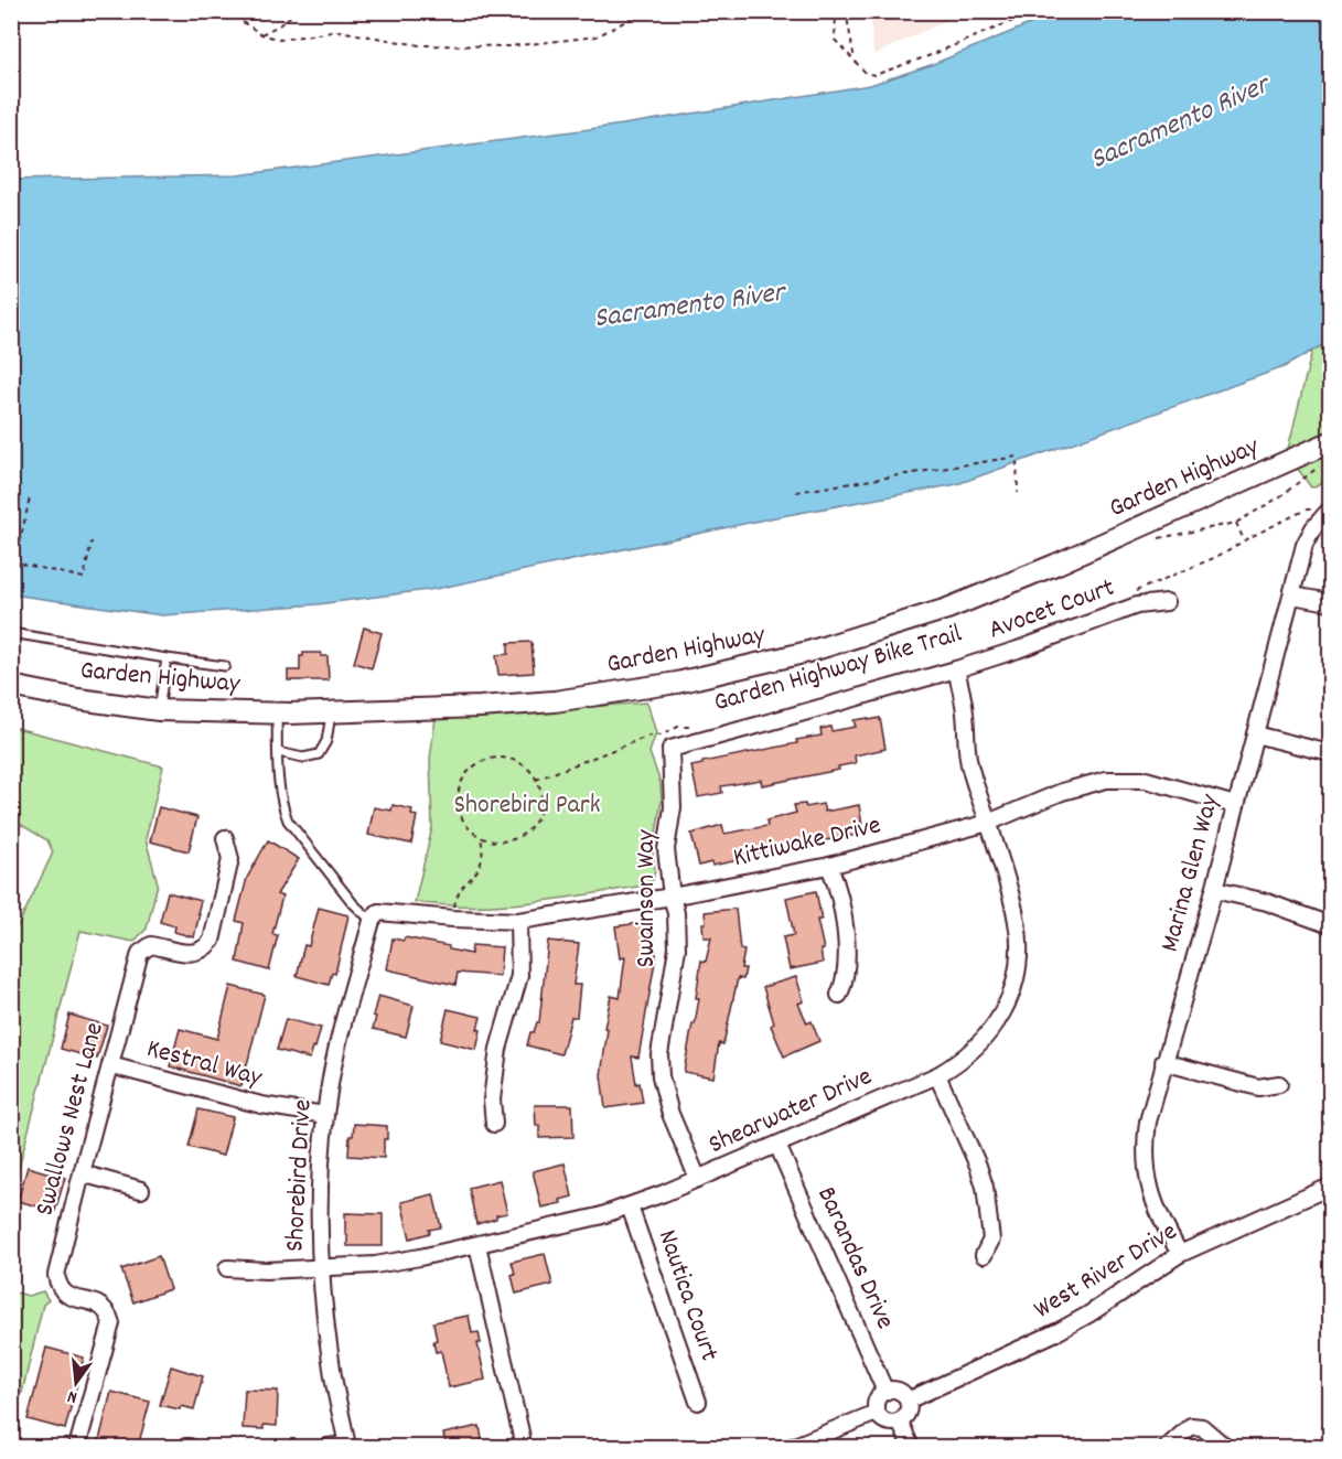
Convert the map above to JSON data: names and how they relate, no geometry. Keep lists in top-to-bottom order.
{
  "streets": {
    "main road": ["Garden Highway"],
    "street": [
      "Avocet Court",
      "Kittiwake Drive",
      "Marina Glen Way",
      "Swainson Way",
      "Kestral Way",
      "Shearwater Drive",
      "Swallows Nest Lane",
      "Shorebird Drive",
      "Barandas Drive",
      "West River Drive",
      "Nautica Court"
    ],
    "path": ["Garden Highway Bike Trail"]
  },
  "crossings": [
    ["Avocet Court", "Swainson Way"],
    ["Avocet Court", "Shearwater Drive"],
    ["Kittiwake Drive", "Marina Glen Way"],
    ["Kittiwake Drive", "Swainson Way"],
    ["Kittiwake Drive", "Shearwater Drive"],
    ["Kittiwake Drive", "Shorebird Drive"],
    ["Marina Glen Way", "West River Drive"],
    ["Swainson Way", "Shearwater Drive"],
    ["Kestral Way", "Swallows Nest Lane"],
    ["Kestral Way", "Shorebird Drive"],
    ["Shearwater Drive", "Shorebird Drive"],
    ["Shearwater Drive", "Barandas Drive"],
    ["Shearwater Drive", "Nautica Court"],
    ["Barandas Drive", "West River Drive"]
  ],
  "water": ["Sacramento River"],
  "parks": ["Shorebird Park"],
  "north": "bottom"
}
